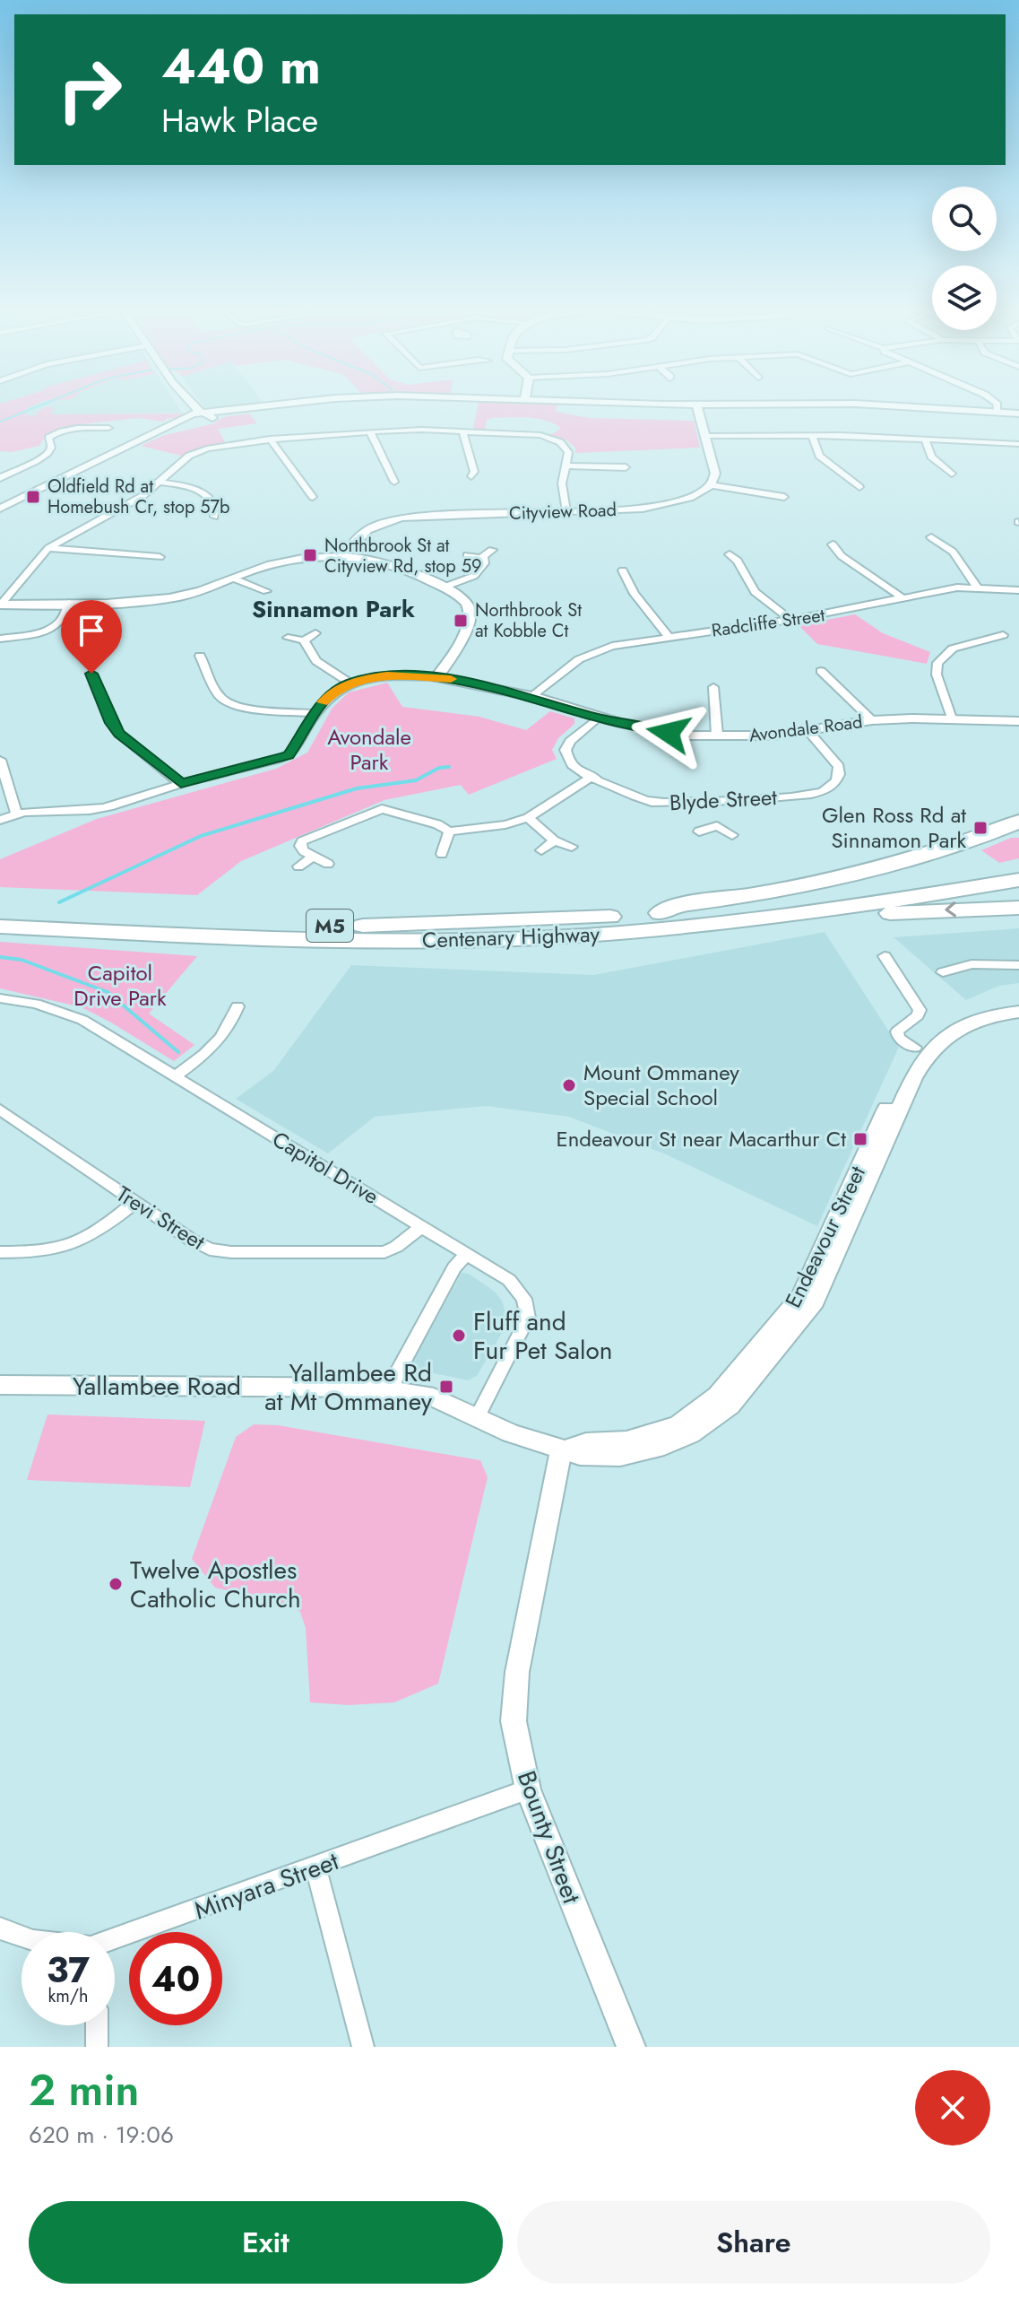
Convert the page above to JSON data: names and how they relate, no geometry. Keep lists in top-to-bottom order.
{
  "streets": {
    "highway": ["M5", "Centenary Highway"],
    "main road": ["Endeavour Street", "Yallambee Road"],
    "street": [
      "Cityview Road",
      "Radcliffe Street",
      "Avondale Road",
      "Blyde Street",
      "Capitol Drive",
      "Trevi Street",
      "Bounty Street",
      "Minyara Street"
    ]
  },
  "crossings": [
    ["Radcliffe Street", "Avondale Road"],
    ["Avondale Road", "Blyde Street"],
    ["Capitol Drive", "Trevi Street"],
    ["Capitol Drive", "Yallambee Road"],
    ["Endeavour Street", "Yallambee Road"],
    ["Endeavour Street", "Bounty Street"],
    ["Yallambee Road", "Bounty Street"],
    ["Bounty Street", "Minyara Street"]
  ],
  "districts": ["Sinnamon Park"],
  "parks": ["Avondale Park", "Capitol Drive Park"],
  "places": {
    "transit": [
      "Oldfield Rd at Homebush Cr, stop 57b",
      "Northbrook St at Cityview Rd, stop 59",
      "Northbrook St at Kobble Ct",
      "Glen Ross Rd at Sinnamon Park",
      "Endeavour St near Macarthur Ct",
      "Yallambee Rd at Mt Ommaney"
    ],
    "other": ["Mount Ommaney Special School", "Fluff and Fur Pet Salon", "Twelve Apostles Catholic Church"]
  },
  "page": {
    "turn": ["440 m", "Hawk Place"],
    "speed": "37 km/h",
    "limit": "40",
    "heading": ["2 min", "620 m · 19:06"],
    "buttons": ["Exit", "Share"]
  }
}
